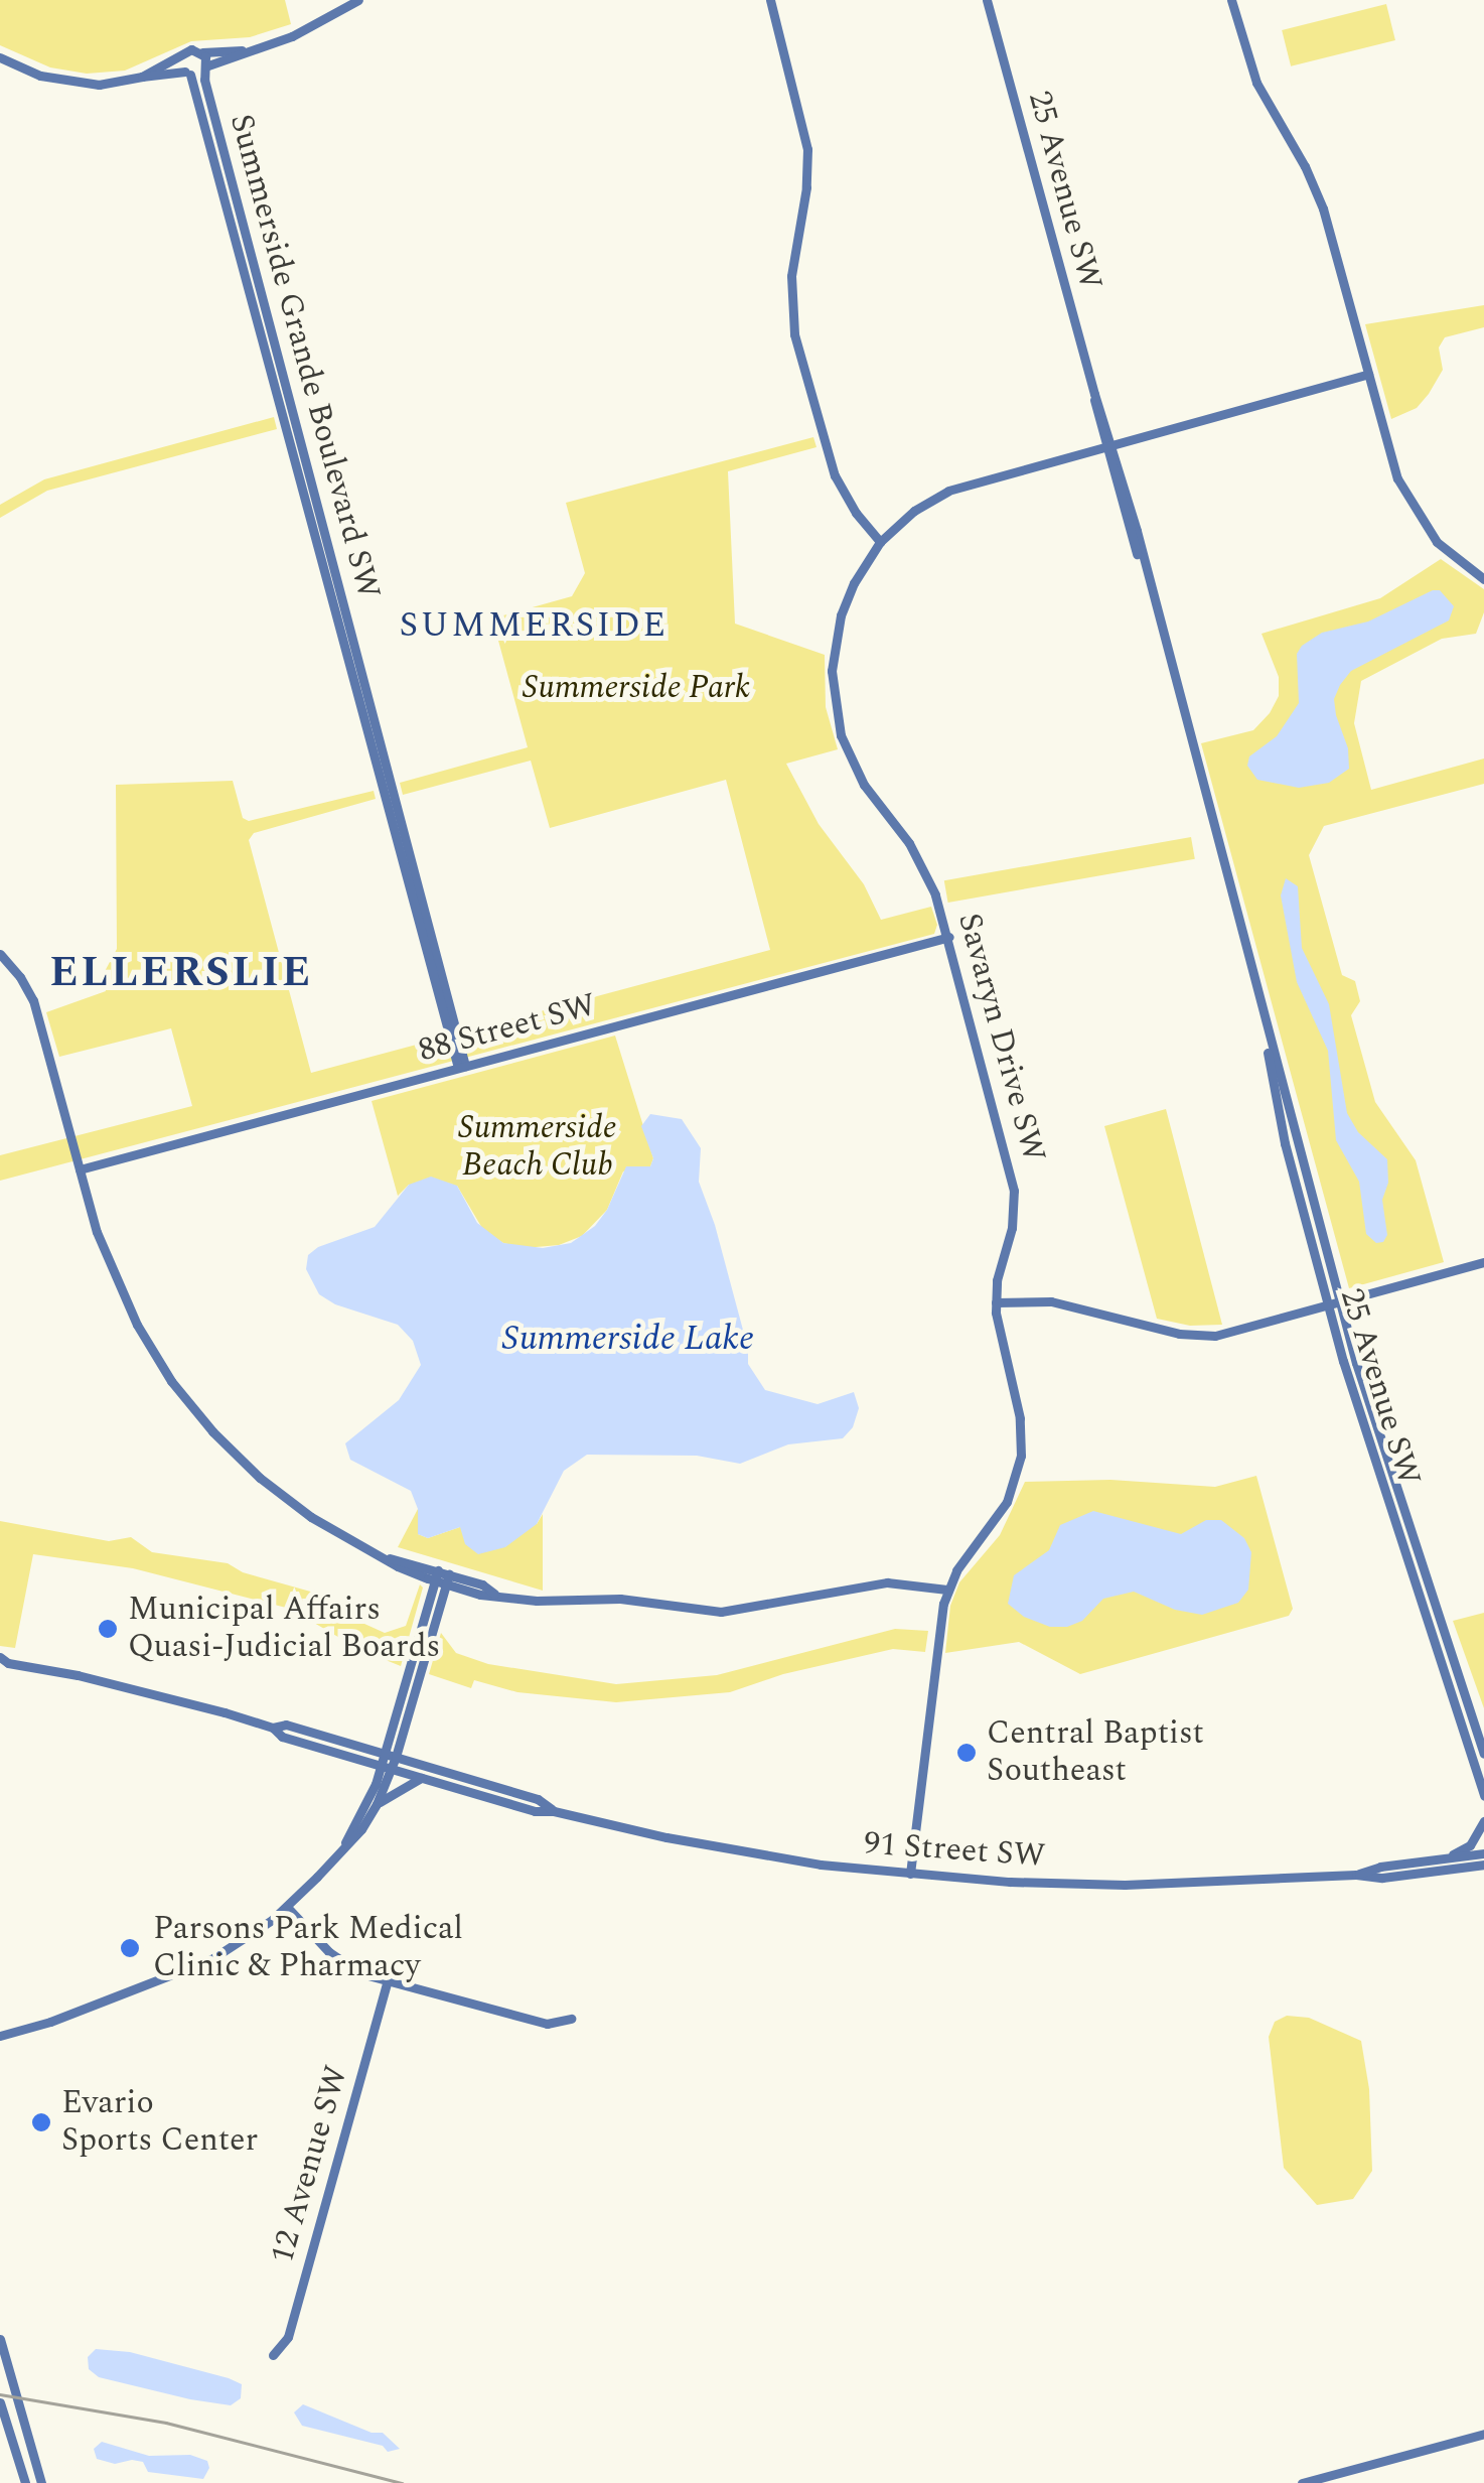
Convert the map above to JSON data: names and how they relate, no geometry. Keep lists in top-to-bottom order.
{
  "streets": {
    "street": [
      "25 Avenue SW",
      "Summerside Grande Boulevard SW",
      "88 Street SW",
      "Savaryn Drive SW",
      "91 Street SW",
      "12 Avenue SW"
    ]
  },
  "crossings": [
    ["25 Avenue SW", "Savaryn Drive SW"],
    ["Summerside Grande Boulevard SW", "88 Street SW"],
    ["88 Street SW", "Savaryn Drive SW"],
    ["Savaryn Drive SW", "91 Street SW"]
  ],
  "districts": ["SUMMERSIDE", "ELLERSLIE"],
  "water": ["Summerside Lake"],
  "parks": ["Summerside Park", "Summerside Beach Club"],
  "places": [
    "Municipal Affairs Quasi-Judicial Boards",
    "Central Baptist Southeast",
    "Parsons Park Medical Clinic & Pharmacy",
    "Evario Sports Center"
  ]
}
